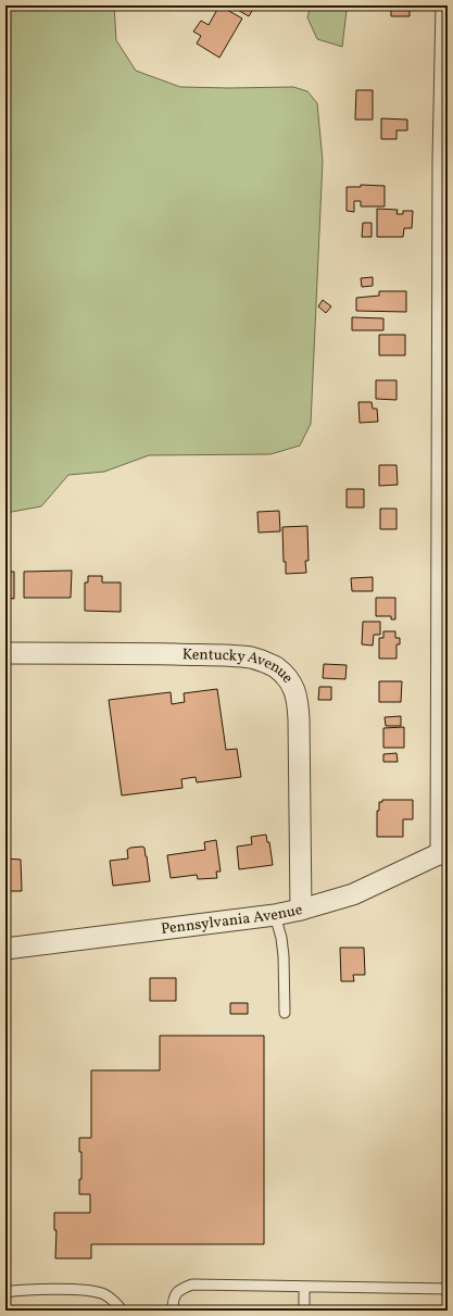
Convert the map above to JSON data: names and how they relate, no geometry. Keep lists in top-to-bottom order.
{
  "streets": {
    "street": ["Kentucky Avenue", "Pennsylvania Avenue"]
  },
  "crossings": [
    ["Kentucky Avenue", "Pennsylvania Avenue"]
  ]
}
